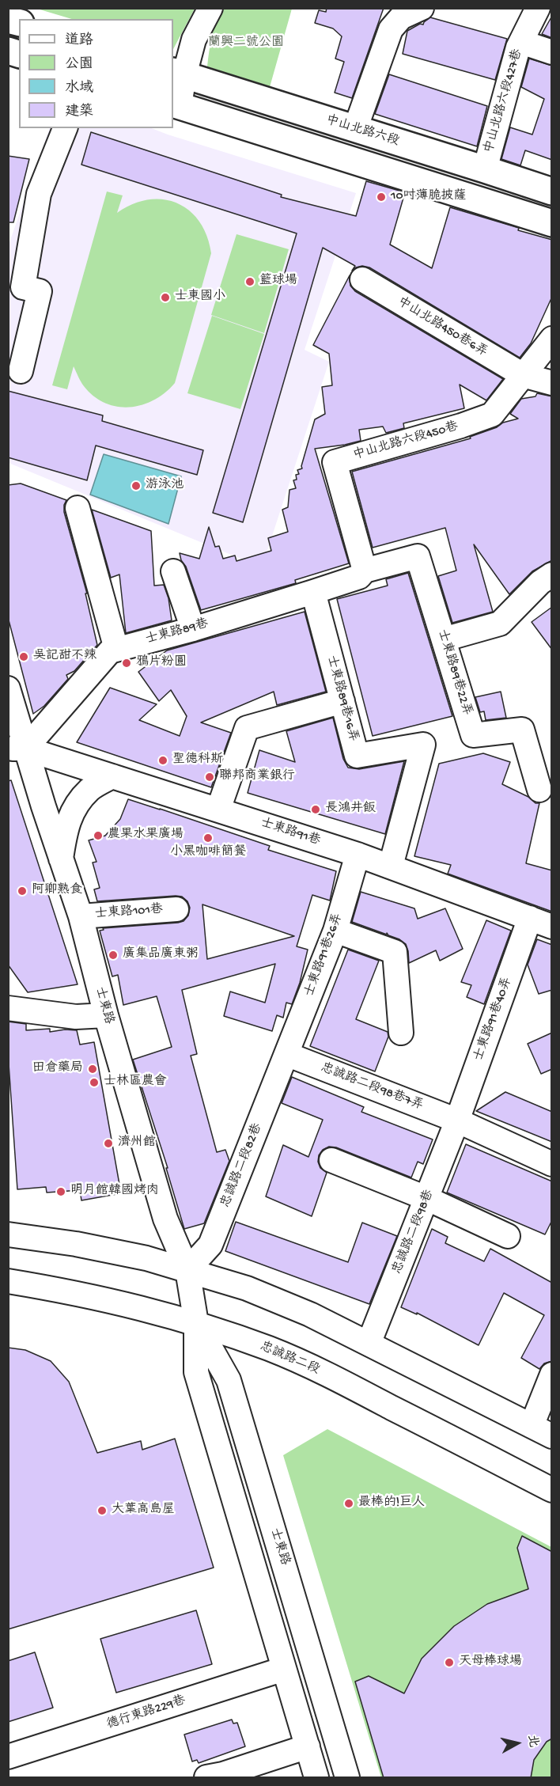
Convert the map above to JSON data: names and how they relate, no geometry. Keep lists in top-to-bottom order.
{
  "streets": {
    "main road": ["中山北路六段"],
    "street": [
      "中山北路六段427巷",
      "中山北路450巷6弄",
      "中山北路六段450巷",
      "士東路89巷",
      "士東路89巷22弄",
      "士東路89巷16弄",
      "士東路91巷",
      "士東路101巷",
      "士東路91巷26弄",
      "士東路",
      "士東路91巷40弄",
      "忠誠路二段98巷7弄",
      "忠誠路二段82巷",
      "忠誠路二段98巷",
      "忠誠路二段",
      "德行東路229巷"
    ]
  },
  "crossings": [
    ["中山北路六段427巷", "中山北路六段"],
    ["中山北路450巷6弄", "中山北路六段450巷"],
    ["中山北路六段450巷", "士東路89巷"],
    ["中山北路六段450巷", "士東路89巷22弄"],
    ["士東路89巷", "士東路89巷22弄"],
    ["士東路89巷", "士東路89巷16弄"],
    ["士東路89巷", "士東路91巷"],
    ["士東路89巷", "士東路"],
    ["士東路89巷16弄", "士東路91巷"],
    ["士東路91巷", "士東路91巷26弄"],
    ["士東路91巷", "士東路"],
    ["士東路91巷", "士東路91巷40弄"],
    ["士東路101巷", "士東路"],
    ["士東路91巷26弄", "忠誠路二段98巷7弄"],
    ["士東路91巷26弄", "忠誠路二段82巷"],
    ["士東路", "忠誠路二段82巷"],
    ["士東路", "忠誠路二段"],
    ["士東路", "德行東路229巷"],
    ["士東路91巷40弄", "忠誠路二段98巷7弄"],
    ["士東路91巷40弄", "忠誠路二段98巷"],
    ["忠誠路二段98巷7弄", "忠誠路二段82巷"],
    ["忠誠路二段98巷7弄", "忠誠路二段98巷"]
  ],
  "parks": ["蘭興二號公園"],
  "places": [
    "10吋薄脆披薩",
    "籃球場",
    "士東國小",
    "游泳池",
    "吳記甜不辣",
    "鴉片粉圓",
    "聖德科斯",
    "聯邦商業銀行",
    "長鴻井飯",
    "農果水果廣場",
    "小黑咖啡簡餐",
    "阿卿熟食",
    "廣集品廣東粥",
    "田倉藥局",
    "士林區農會",
    "濟州館",
    "明月館韓國烤肉",
    "最棒的!巨人",
    "大葉高島屋",
    "天母棒球場"
  ],
  "legend": [
    "道路",
    "公園",
    "水域",
    "建築"
  ],
  "north": "right"
}
